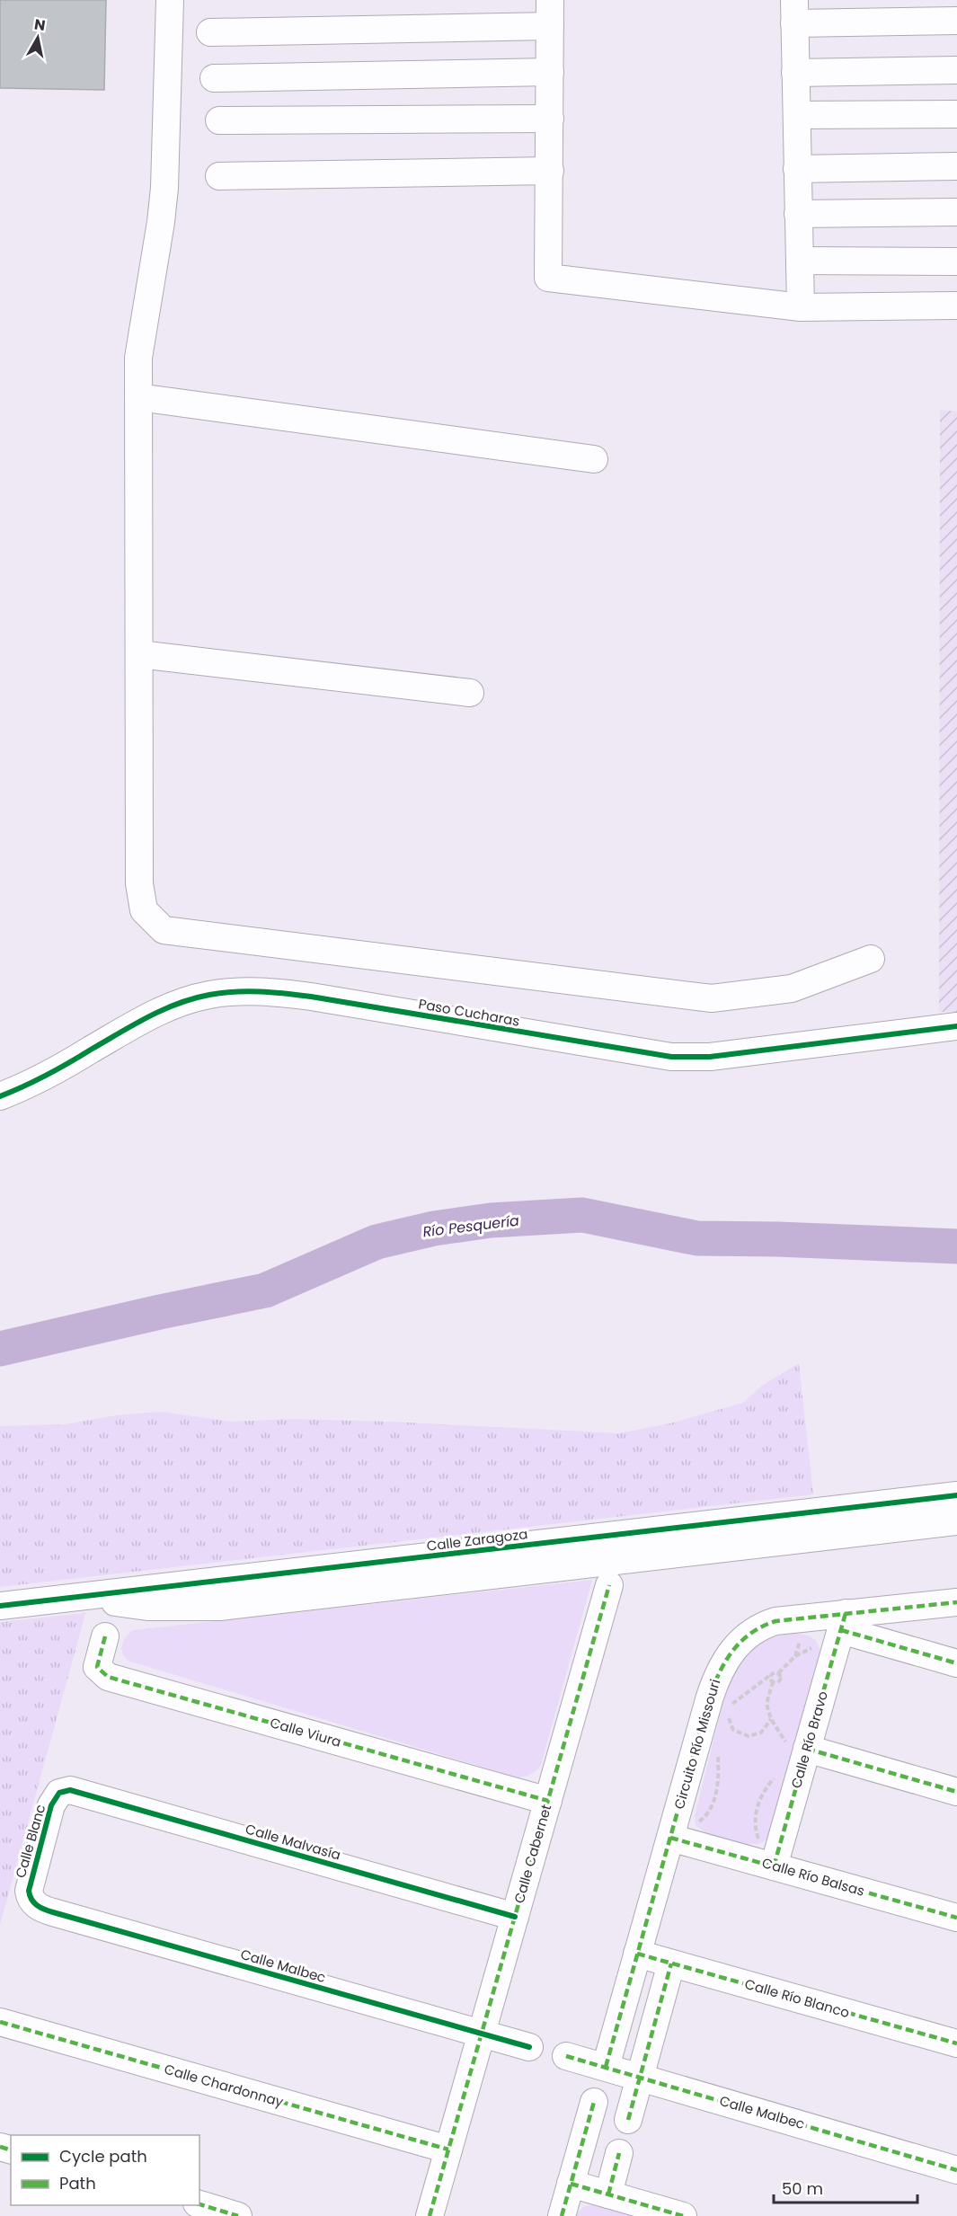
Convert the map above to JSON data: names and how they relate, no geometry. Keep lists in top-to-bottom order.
{
  "streets": {
    "street": [
      "Paso Cucharas",
      "Calle Zaragoza",
      "Calle Viura",
      "Calle Río Bravo",
      "Circuito Río Missouri",
      "Calle Blanc",
      "Calle Malvasía",
      "Calle Cabernet",
      "Calle Río Balsas",
      "Calle Malbec",
      "Calle Río Blanco",
      "Calle Chardonnay"
    ]
  },
  "crossings": [
    ["Calle Viura", "Calle Cabernet"],
    ["Calle Río Bravo", "Circuito Río Missouri"],
    ["Calle Río Bravo", "Calle Río Balsas"],
    ["Circuito Río Missouri", "Calle Río Balsas"],
    ["Circuito Río Missouri", "Calle Malbec"],
    ["Circuito Río Missouri", "Calle Río Blanco"],
    ["Calle Blanc", "Calle Malvasía"],
    ["Calle Blanc", "Calle Malbec"],
    ["Calle Malvasía", "Calle Cabernet"],
    ["Calle Cabernet", "Calle Malbec"],
    ["Calle Cabernet", "Calle Chardonnay"]
  ],
  "water": ["Río Pesquería"],
  "legend": ["Cycle path", "Path"],
  "scale_bar": "50 m",
  "north": "top"
}
